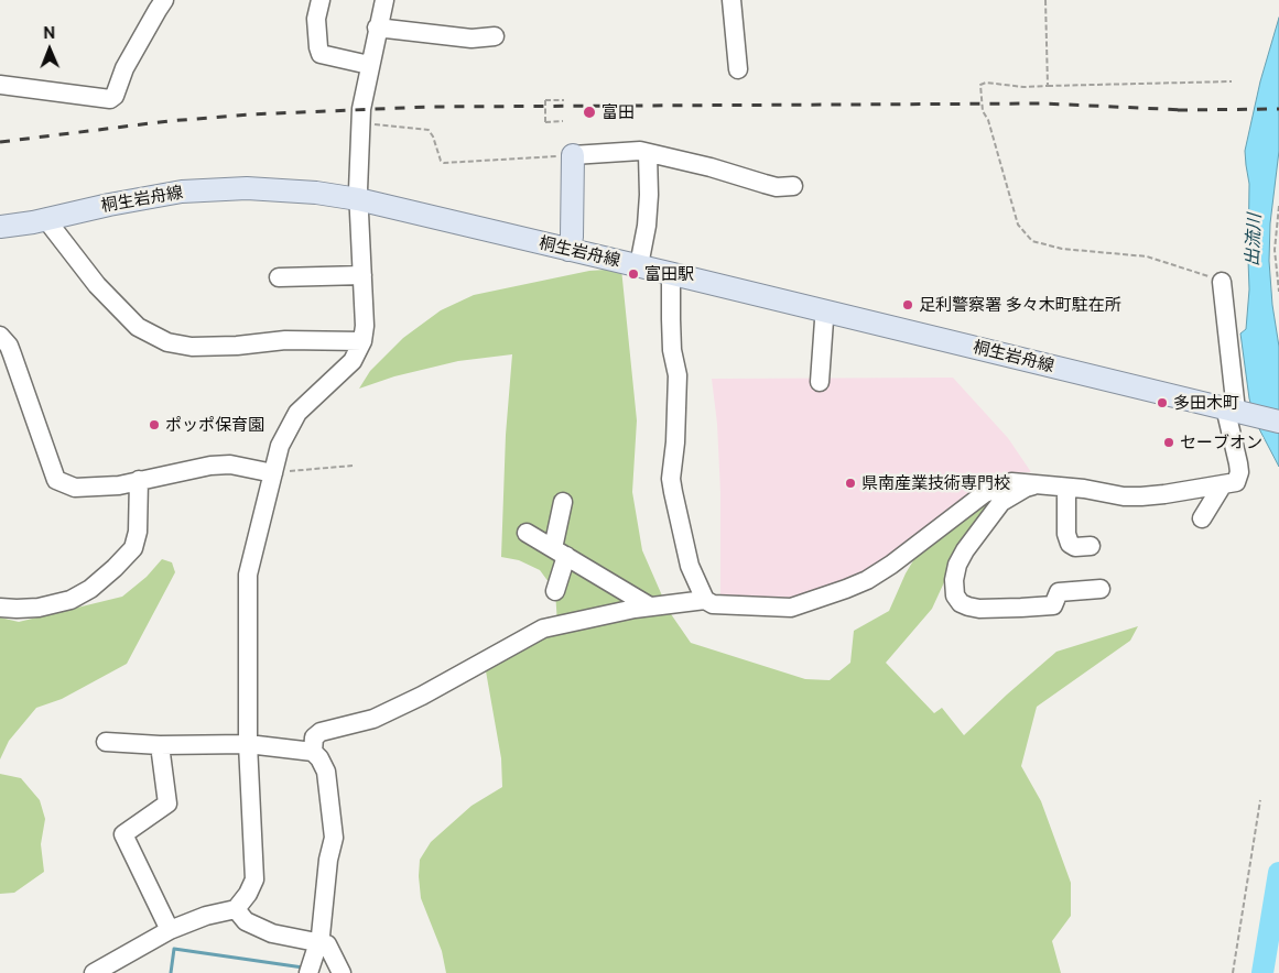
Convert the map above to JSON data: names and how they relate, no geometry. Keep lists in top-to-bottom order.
{
  "streets": {
    "main road": ["桐生岩舟線"]
  },
  "water": ["出流川"],
  "places": [
    "富田",
    "富田駅",
    "足利警察署 多々木町駐在所",
    "多田木町",
    "ポッポ保育園",
    "セーブオン",
    "県南産業技術専門校"
  ],
  "north": "top"
}
